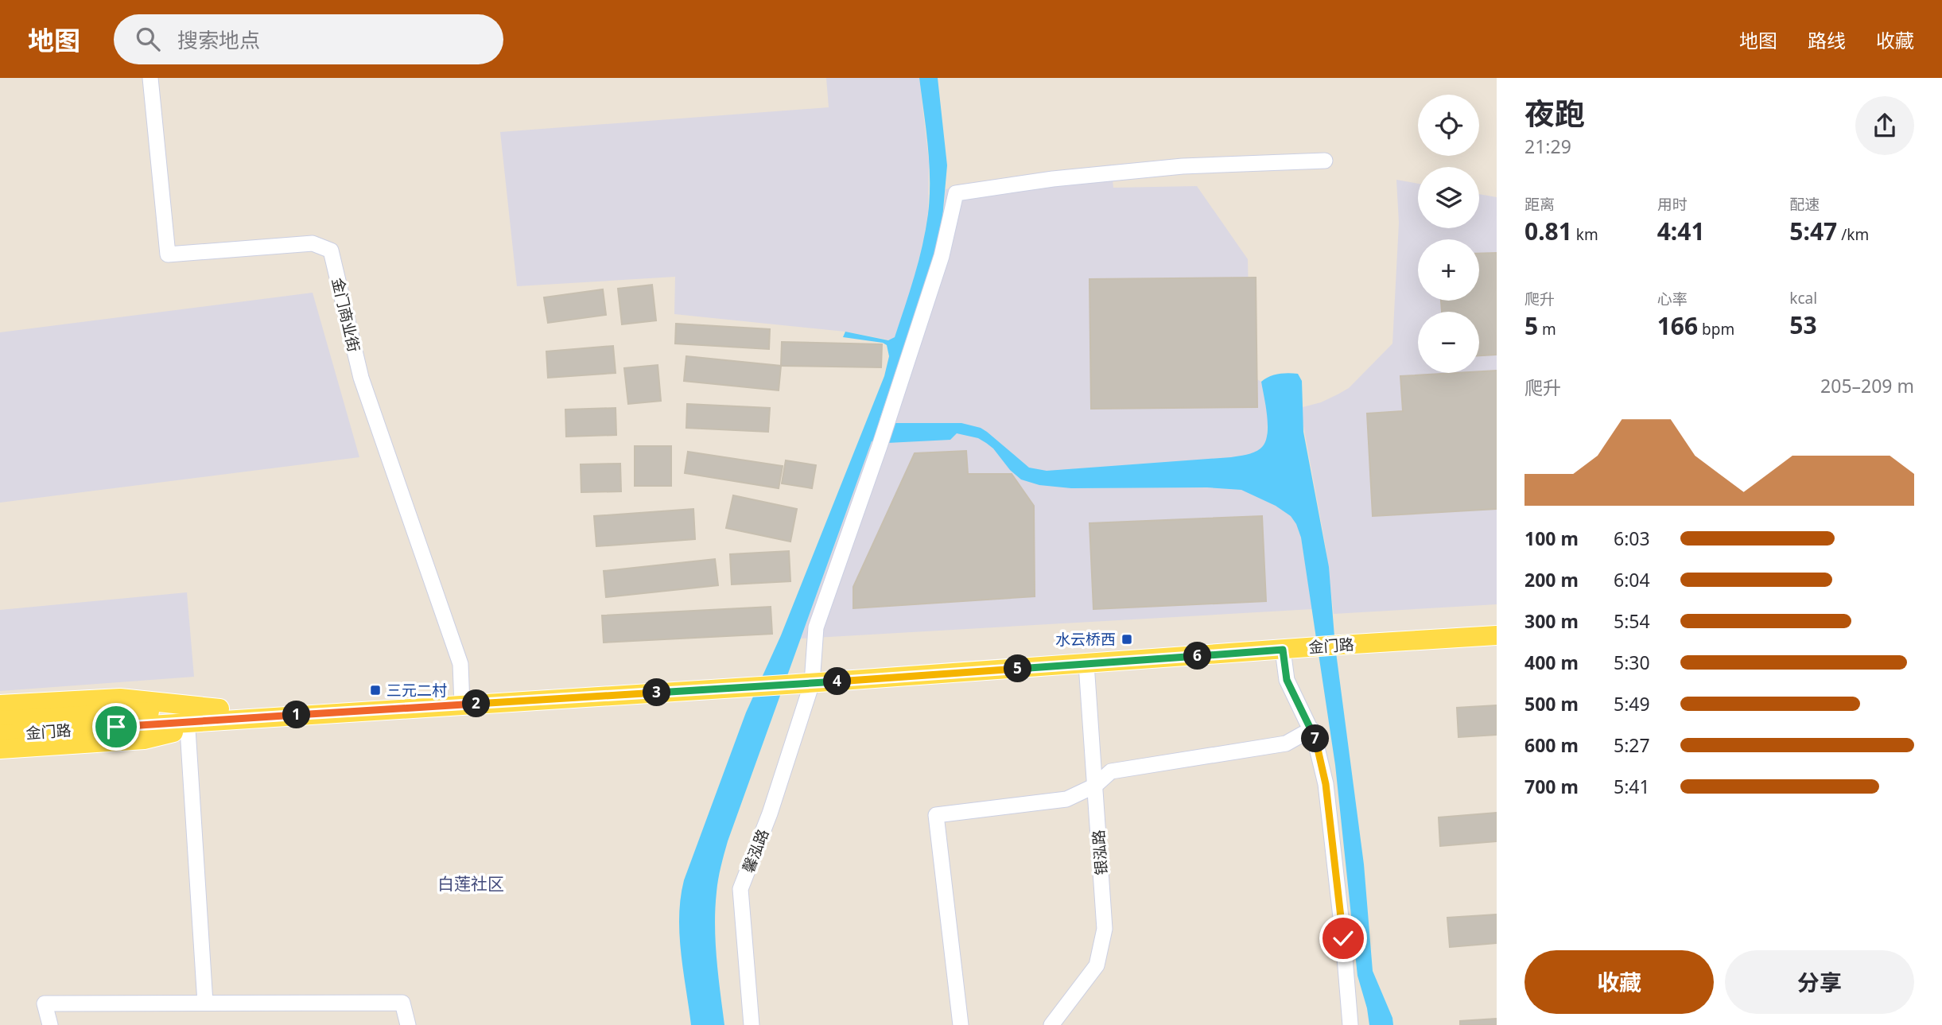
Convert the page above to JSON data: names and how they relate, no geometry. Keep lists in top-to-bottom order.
{
  "streets": {
    "main road": ["金门路"],
    "street": ["金门商业街", "馨泓路", "银泓路"]
  },
  "crossings": [
    ["金门商业街", "金门路"],
    ["金门路", "馨泓路"],
    ["金门路", "银泓路"]
  ],
  "districts": ["白莲社区"],
  "places": {
    "transit": ["水云桥西", "三元二村"]
  },
  "page": {
    "header": "地图",
    "search": "搜索地点",
    "nav": ["地图", "路线", "收藏"],
    "heading": ["夜跑", "21:29"],
    "map_buttons": ["+", "−"],
    "stats": [
      ["距离", "0.81 km"],
      ["用时", "4:41"],
      ["配速", "5:47 /km"],
      ["爬升", "5 m"],
      ["心率", "166 bpm"],
      ["kcal", "53"]
    ],
    "chart": ["爬升", "205–209 m"],
    "list": [
      {
        "name": "100 m",
        "note": "6:03"
      },
      {
        "name": "200 m",
        "note": "6:04"
      },
      {
        "name": "300 m",
        "note": "5:54"
      },
      {
        "name": "400 m",
        "note": "5:30"
      },
      {
        "name": "500 m",
        "note": "5:49"
      },
      {
        "name": "600 m",
        "note": "5:27"
      },
      {
        "name": "700 m",
        "note": "5:41"
      }
    ],
    "pins": [
      "6",
      "5",
      "4",
      "3",
      "2",
      "1",
      "7"
    ],
    "buttons": ["收藏", "分享"]
  }
}
